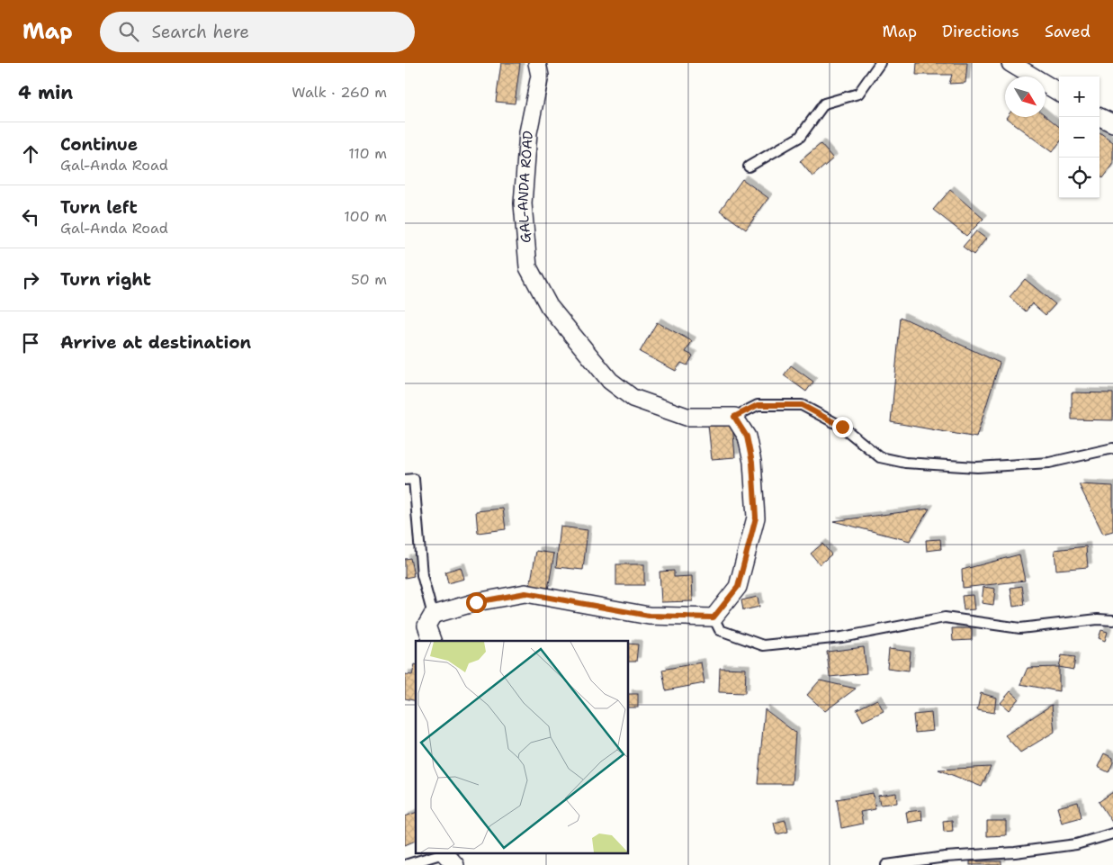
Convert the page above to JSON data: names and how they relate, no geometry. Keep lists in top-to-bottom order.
{
  "streets": {
    "street": ["GAL-ANDA ROAD"]
  },
  "north": "bottom right",
  "page": {
    "header": "Map",
    "search": "Search here",
    "nav": ["Map", "Directions", "Saved"],
    "heading": ["4 min", "Walk · 260 m"],
    "map_buttons": ["+", "−"],
    "list": [
      ["Continue", "Gal-Anda Road", "110 m"],
      ["Turn left", "Gal-Anda Road", "100 m"],
      ["Turn right", "50 m"],
      "Arrive at destination"
    ]
  }
}
